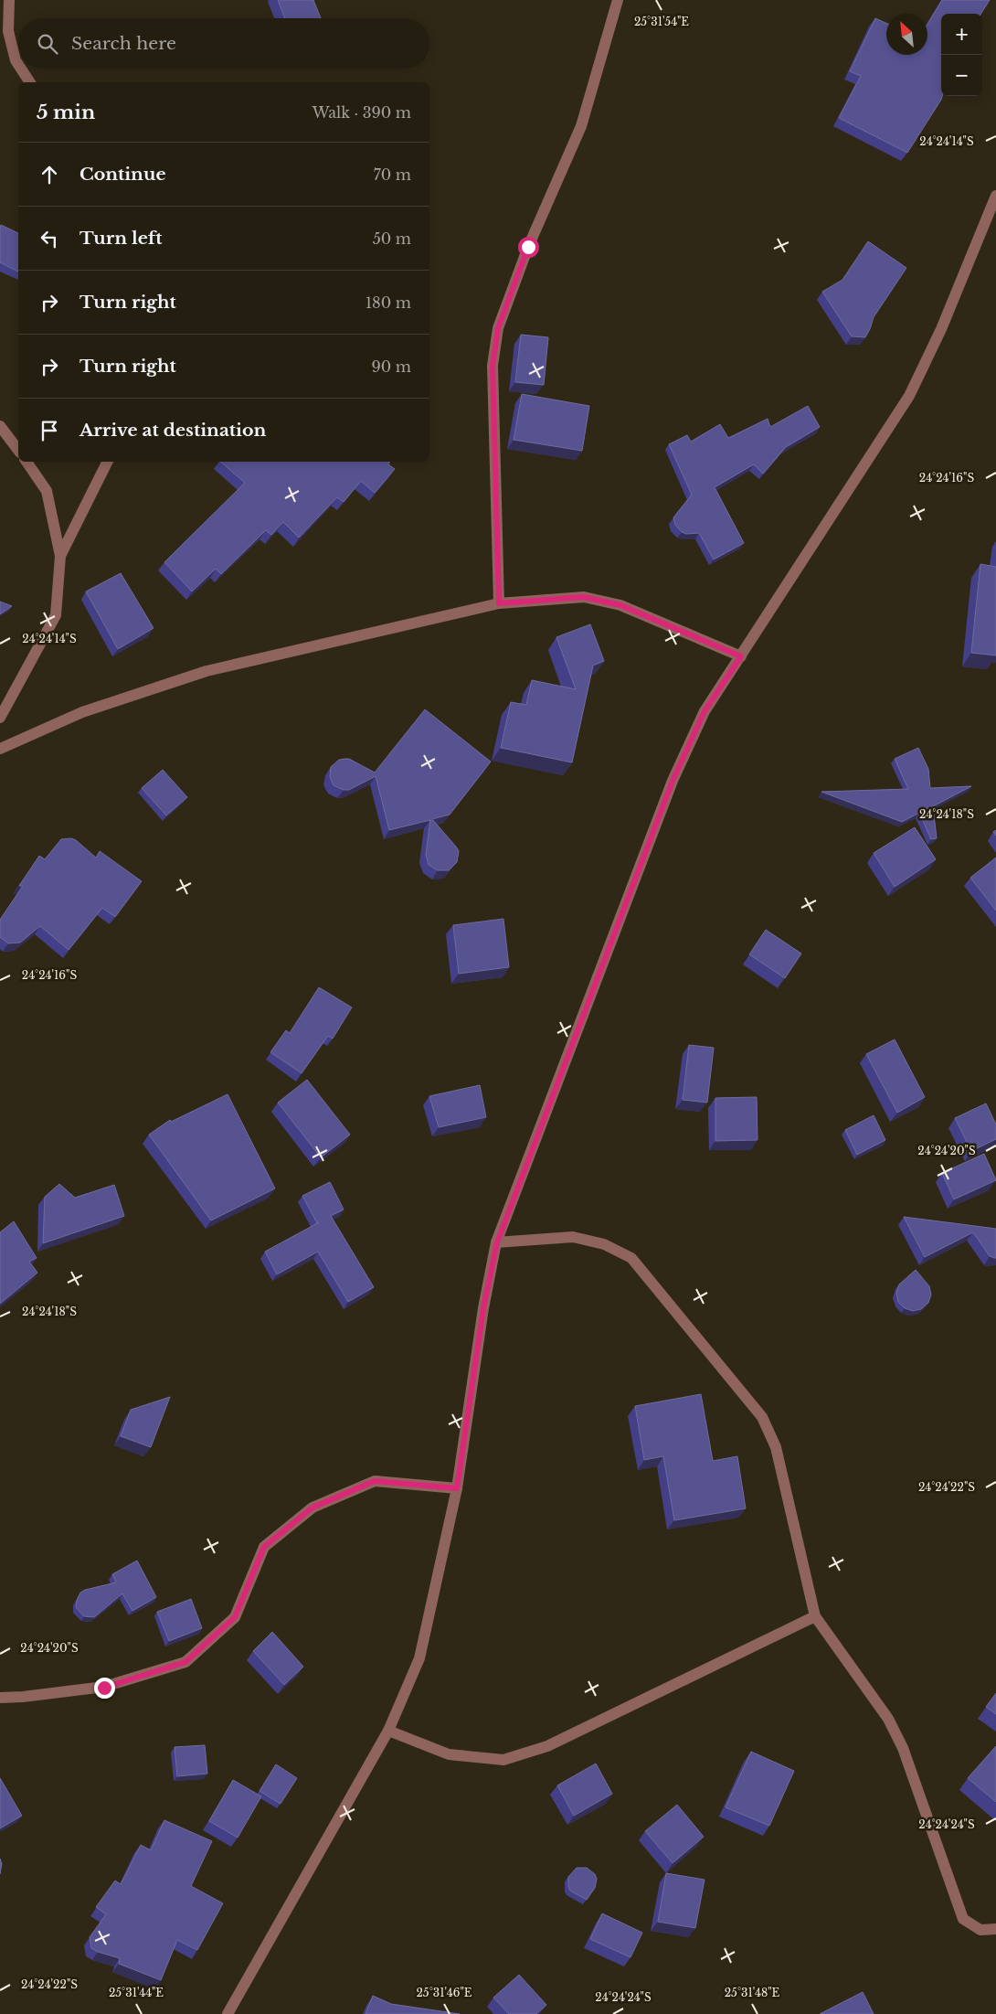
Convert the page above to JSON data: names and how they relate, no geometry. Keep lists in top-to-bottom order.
{
  "north": "top left",
  "page": {
    "map_buttons": ["+", "−"],
    "search": "Search here",
    "heading": ["5 min", "Walk · 390 m"],
    "list": [
      ["Continue", "70 m"],
      ["Turn left", "50 m"],
      ["Turn right", "180 m"],
      ["Turn right", "90 m"],
      "Arrive at destination"
    ]
  },
  "coordinates": [
    "25°31'54\"E",
    "24°24'14\"S",
    "24°24'16\"S",
    "24°24'18\"S",
    "24°24'20\"S",
    "24°24'22\"S",
    "24°24'24\"S",
    "25°31'44\"E",
    "25°31'46\"E",
    "25°31'48\"E"
  ]
}
